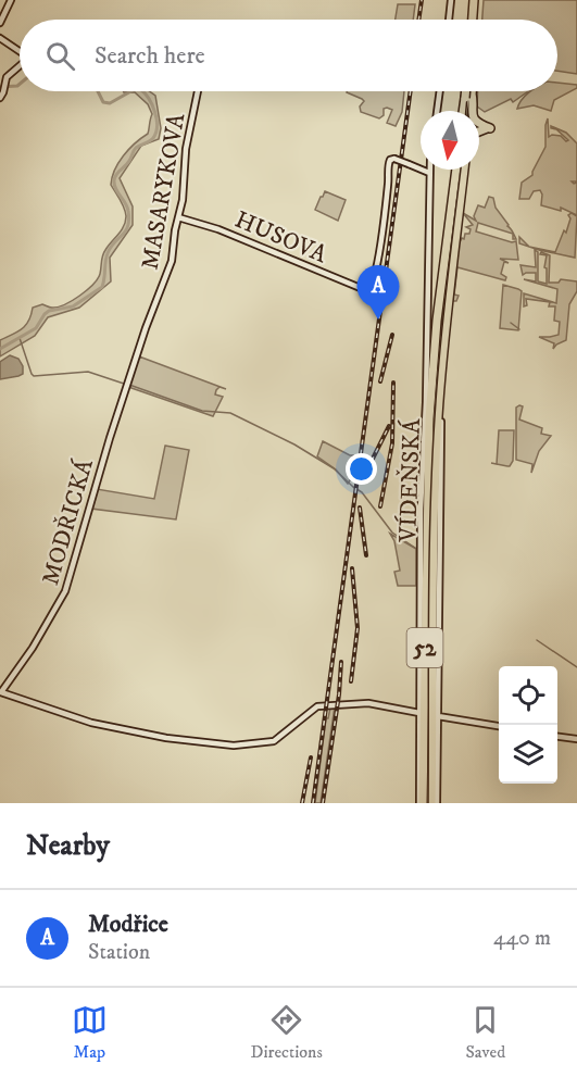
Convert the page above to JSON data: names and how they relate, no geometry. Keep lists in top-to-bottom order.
{
  "streets": {
    "highway": ["VÍDEŇSKÁ", "52"],
    "street": ["MASARYKOVA", "HUSOVA", "MODŘICKÁ"]
  },
  "crossings": [
    ["MASARYKOVA", "HUSOVA"],
    ["MASARYKOVA", "MODŘICKÁ"],
    ["HUSOVA", "VÍDEŇSKÁ"]
  ],
  "north": "bottom",
  "page": {
    "search": "Search here",
    "pins": "A",
    "heading": "Nearby",
    "list": [
      {
        "mark": "A",
        "name": "Modřice",
        "note": "Station",
        "value": "440 m"
      }
    ],
    "nav": ["Map", "Directions", "Saved"]
  }
}
